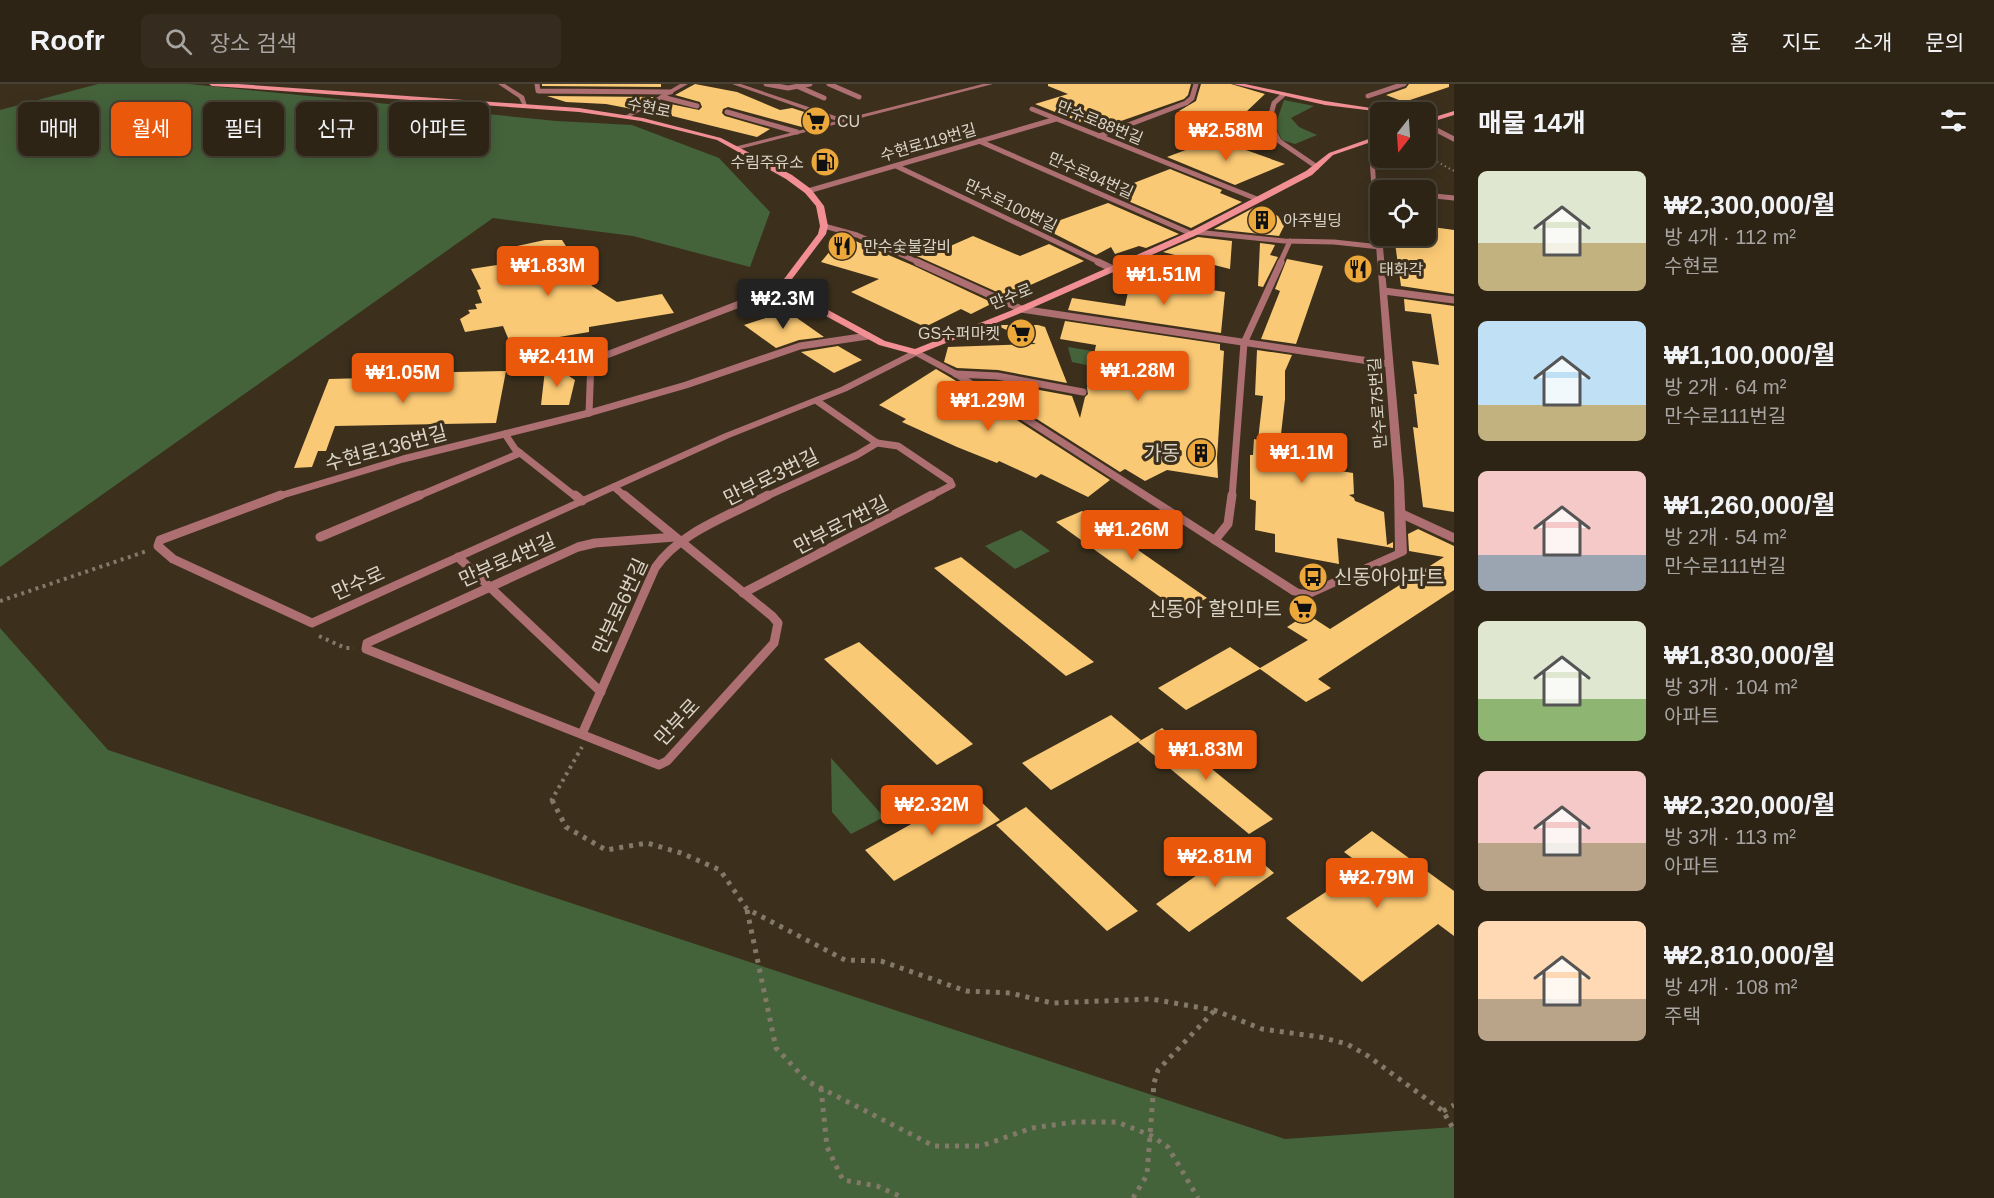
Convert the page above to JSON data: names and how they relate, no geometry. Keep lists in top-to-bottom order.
{
  "streets": {
    "street": ["수현로", "만수로", "만수로75번길"],
    "lane": [
      "만수로88번길",
      "수현로119번길",
      "만수로94번길",
      "만수로100번길",
      "수현로136번길",
      "만부로3번길",
      "만부로7번길",
      "만부로4번길",
      "만부로6번길",
      "만부로"
    ]
  },
  "crossings": [
    ["수현로", "수현로119번길"],
    ["만수로88번길", "수현로119번길"],
    ["만수로88번길", "만수로"],
    ["수현로119번길", "만수로94번길"],
    ["수현로119번길", "만수로100번길"],
    ["만수로94번길", "만수로"],
    ["만수로94번길", "만수로75번길"],
    ["만수로100번길", "만수로"],
    ["만수로", "만부로6번길"],
    ["만수로", "만부로"],
    ["만부로3번길", "만부로7번길"],
    ["만부로3번길", "만부로4번길"],
    ["만부로3번길", "만부로6번길"],
    ["만부로3번길", "만부로"],
    ["만부로7번길", "만부로"],
    ["만부로4번길", "만부로6번길"],
    ["만부로4번길", "만부로"],
    ["만부로6번길", "만부로"]
  ],
  "places": {
    "supermarket": ["CU", "GS수퍼마켓", "신동아 할인마트"],
    "fuel station": ["수림주유소"],
    "building": ["아주빌딩", "가동"],
    "restaurant": ["만수숯불갈비", "태화각"],
    "bus stop": ["신동아아파트"]
  },
  "north": "bottom",
  "page": {
    "header": "Roofr",
    "search": "장소 검색",
    "nav": [
      "홈",
      "지도",
      "소개",
      "문의"
    ],
    "heading": "매물 14개",
    "chip": [
      "매매",
      "월세",
      "필터",
      "신규",
      "아파트"
    ],
    "price": [
      "₩2.58M",
      "₩1.83M",
      "₩1.51M",
      "₩2.3M",
      "₩2.41M",
      "₩1.28M",
      "₩1.05M",
      "₩1.29M",
      "₩1.1M",
      "₩1.26M",
      "₩1.83M",
      "₩2.32M",
      "₩2.81M",
      "₩2.79M"
    ],
    "list": [
      {
        "name": "₩2,300,000/월",
        "note": "방 4개 · 112 m² · 수현로"
      },
      {
        "name": "₩1,100,000/월",
        "note": "방 2개 · 64 m² · 만수로111번길"
      },
      {
        "name": "₩1,260,000/월",
        "note": "방 2개 · 54 m² · 만수로111번길"
      },
      {
        "name": "₩1,830,000/월",
        "note": "방 3개 · 104 m² · 아파트"
      },
      {
        "name": "₩2,320,000/월",
        "note": "방 3개 · 113 m² · 아파트"
      },
      {
        "name": "₩2,810,000/월",
        "note": "방 4개 · 108 m² · 주택"
      }
    ]
  }
}
